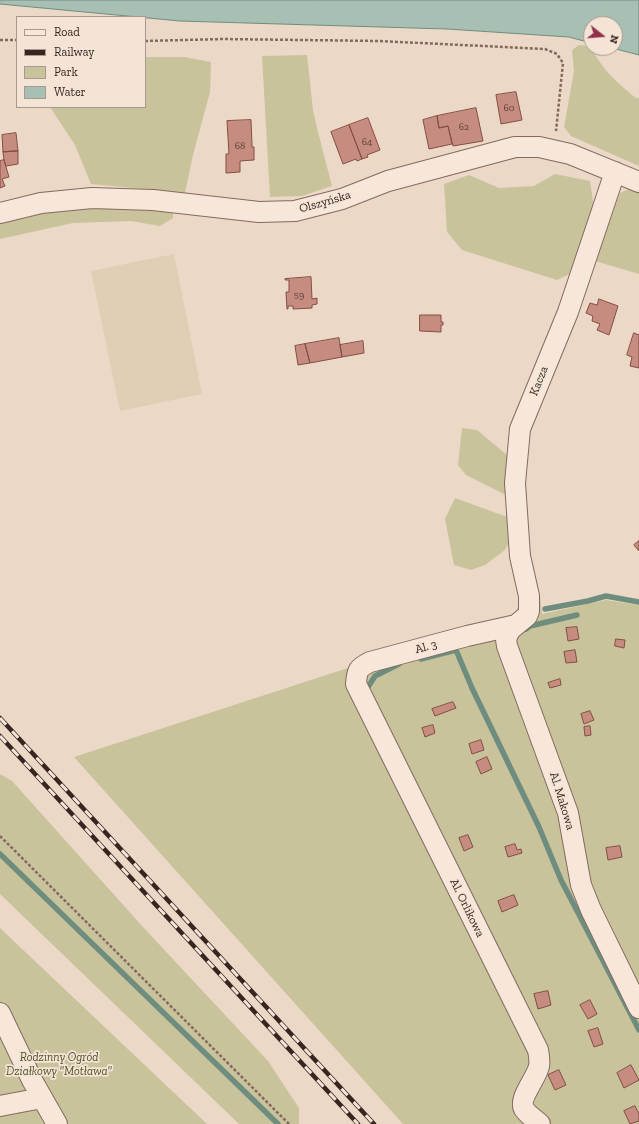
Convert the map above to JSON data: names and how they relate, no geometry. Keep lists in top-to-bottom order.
{
  "streets": {
    "street": [
      "Olszyńska",
      "Kacza",
      "Al. 3",
      "Al. Makowa",
      "Al. Orlikowa"
    ]
  },
  "crossings": [
    ["Olszyńska", "Kacza"],
    ["Kacza", "Al. Makowa"],
    ["Al. 3", "Al. Makowa"],
    ["Al. 3", "Al. Orlikowa"]
  ],
  "parks": ["Rodzinny Ogród Działkowy \"Motława\""],
  "house_numbers": [
    "60",
    "62",
    "64",
    "68",
    "59"
  ],
  "legend": [
    "Road",
    "Railway",
    "Park",
    "Water"
  ],
  "north": "right"
}
